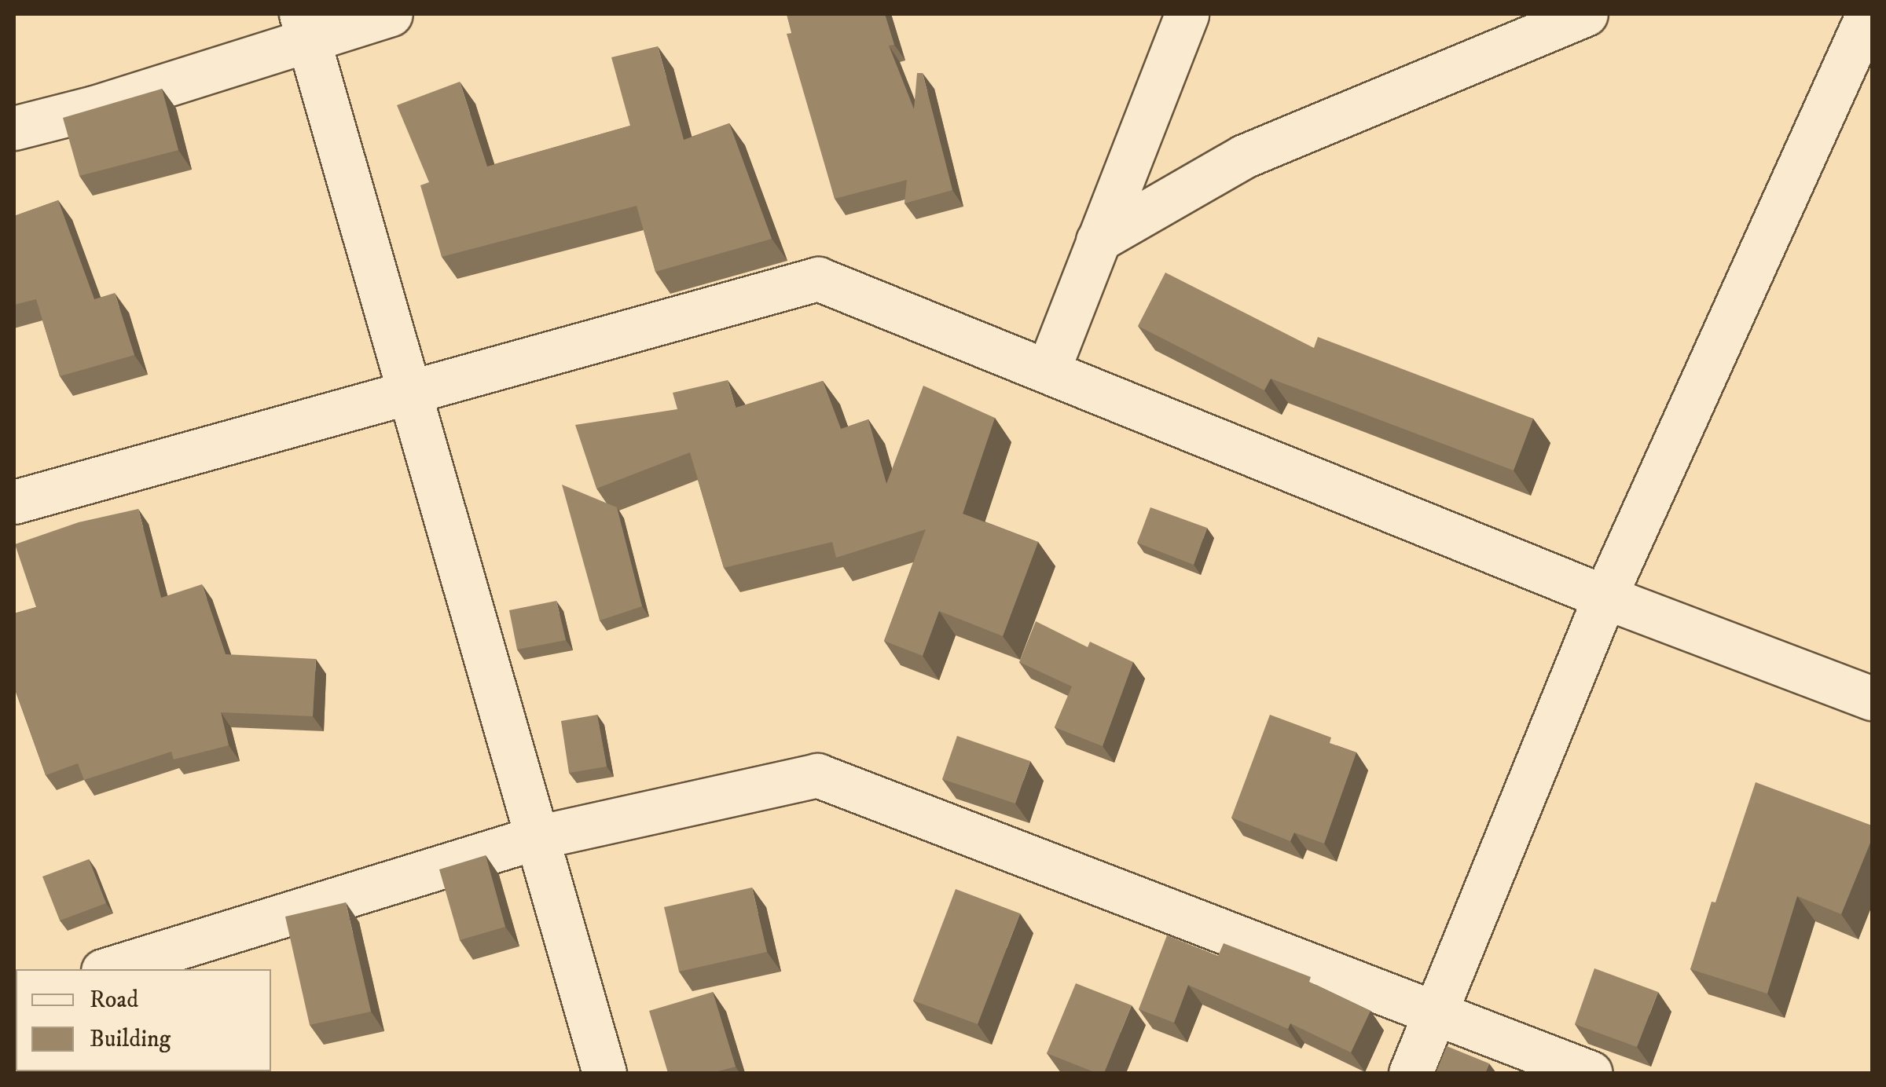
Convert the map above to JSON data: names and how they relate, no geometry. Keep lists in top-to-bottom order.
{
  "legend": ["Road", "Building"]
}
